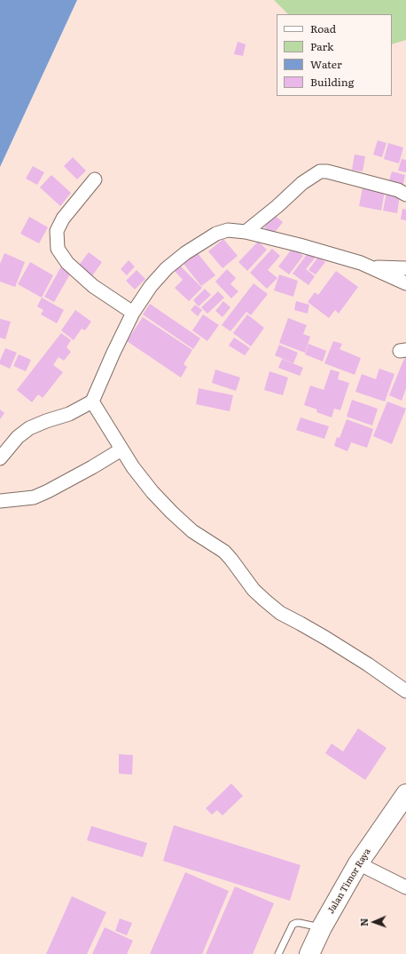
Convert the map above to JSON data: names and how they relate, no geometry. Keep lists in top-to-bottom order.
{
  "streets": {
    "highway": ["Jalan Timor Raya"]
  },
  "legend": [
    "Road",
    "Park",
    "Water",
    "Building"
  ],
  "north": "left"
}
